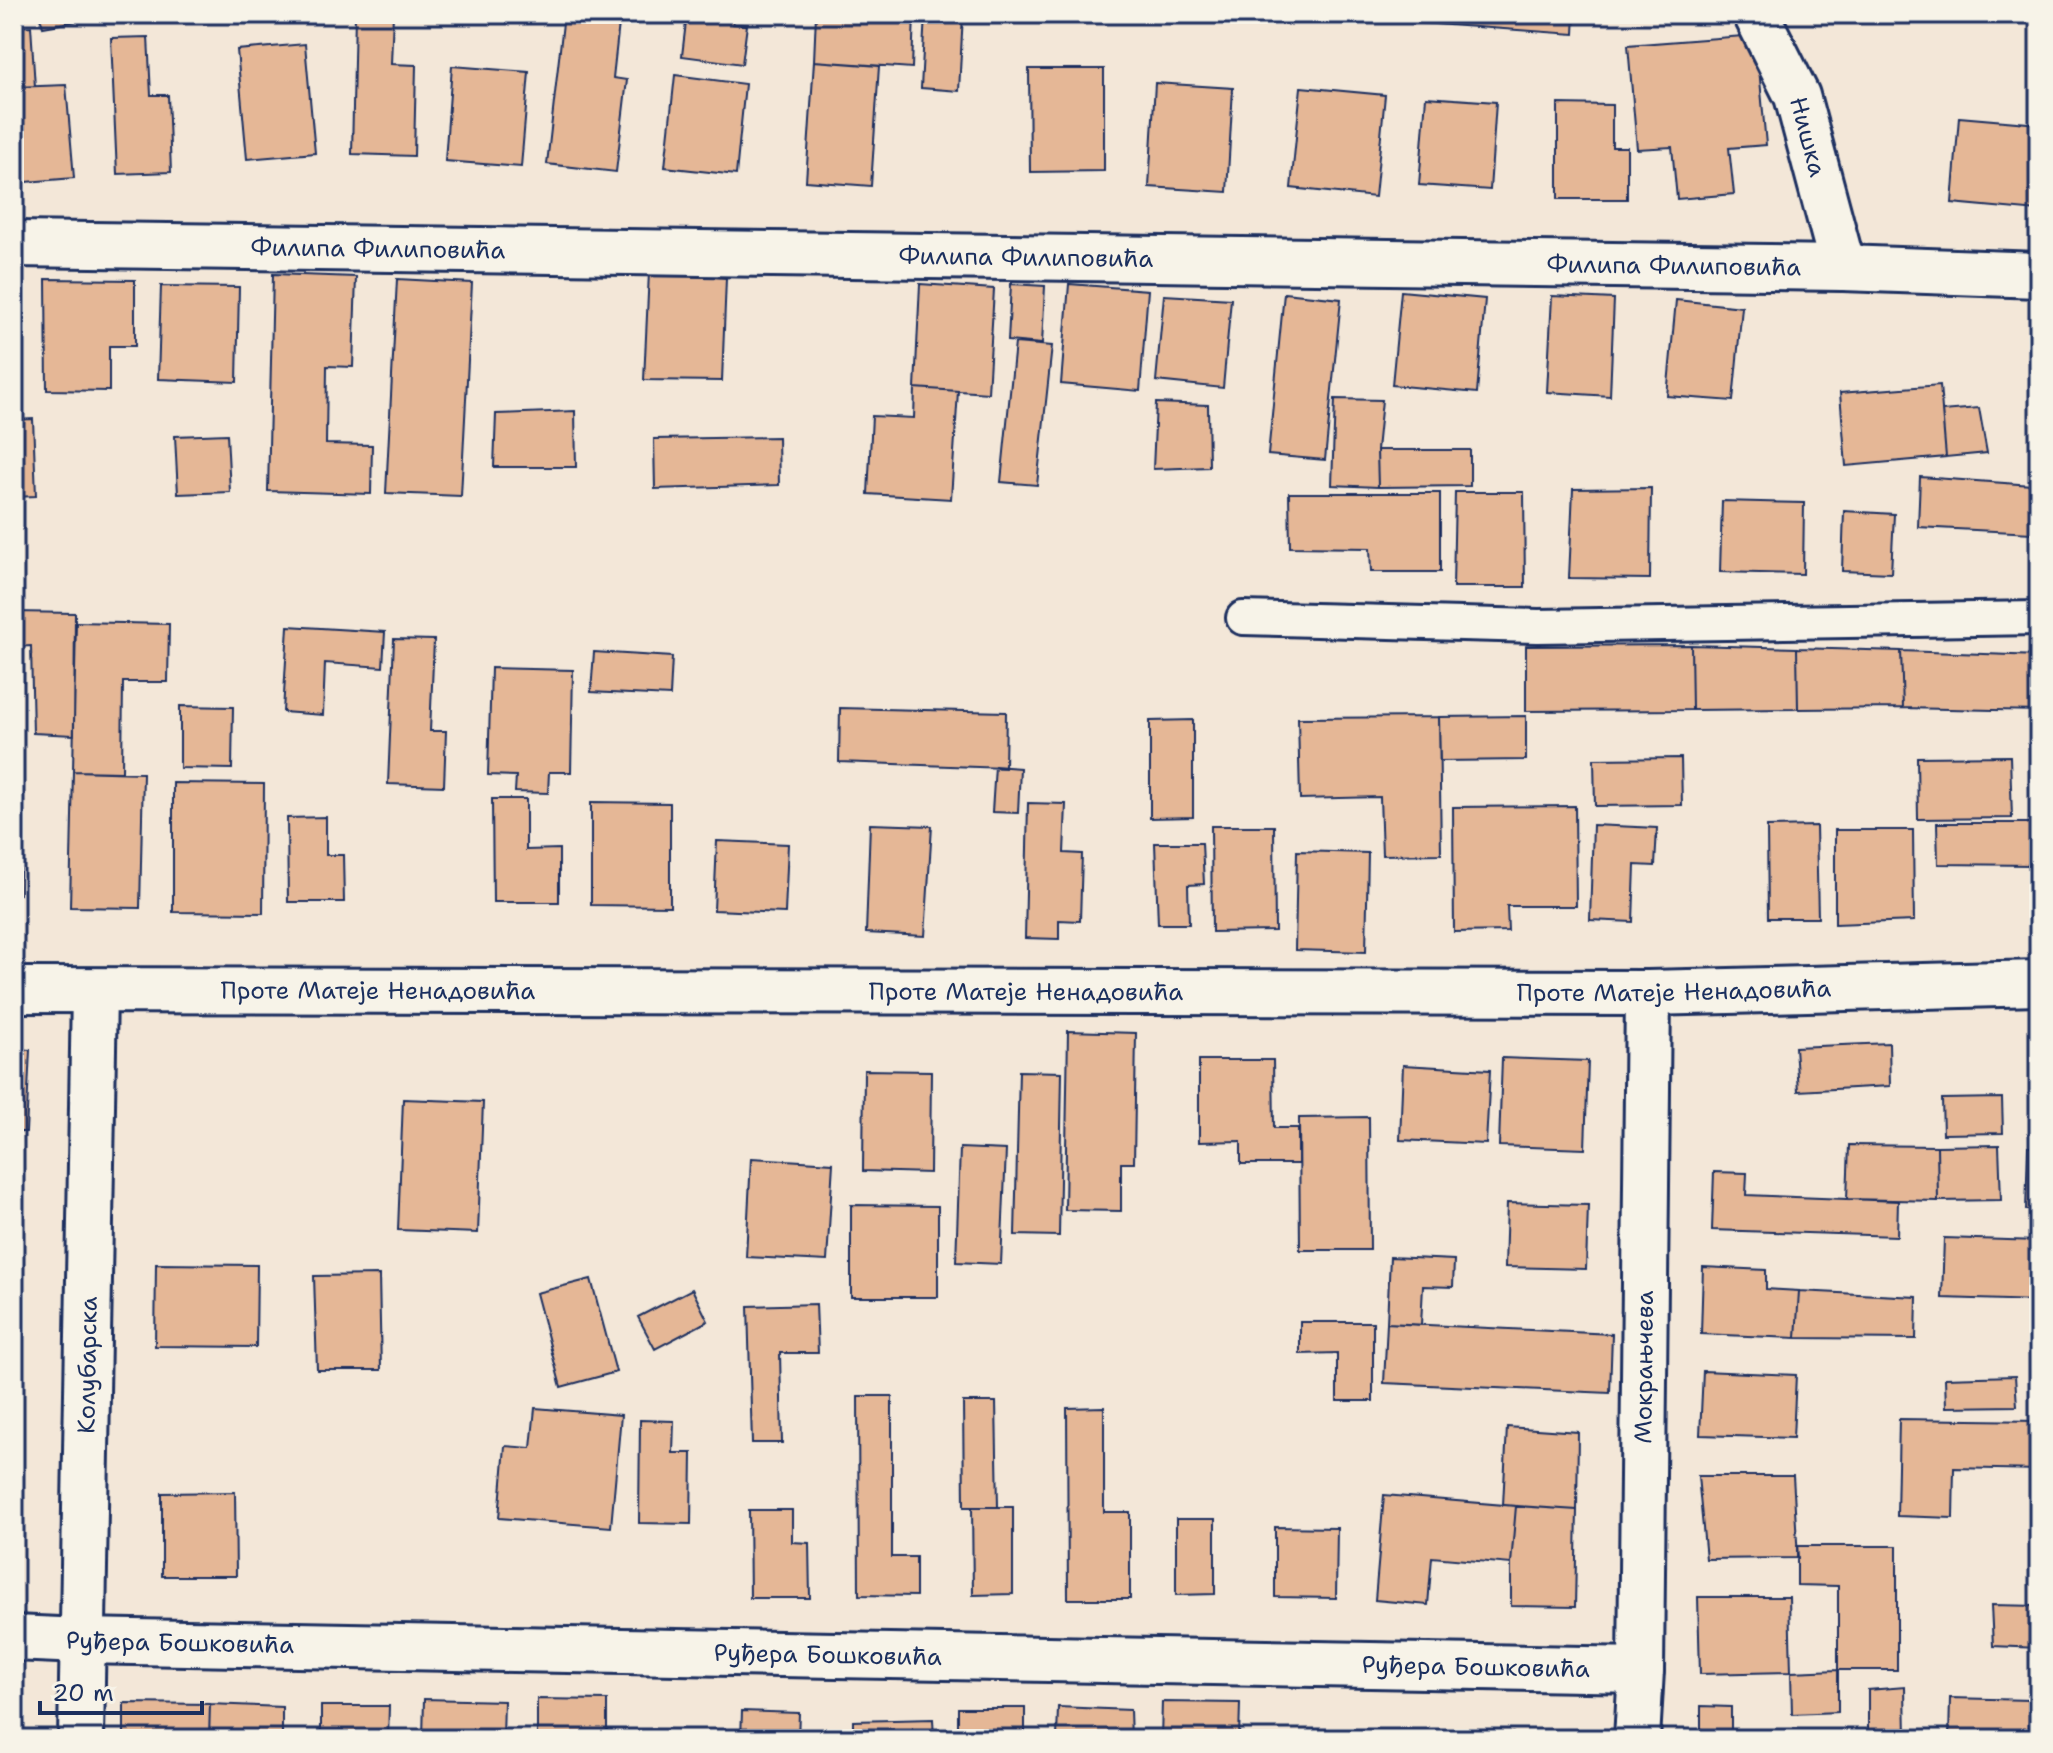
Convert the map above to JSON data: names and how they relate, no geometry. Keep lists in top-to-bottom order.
{
  "streets": {
    "street": [
      "Нишка",
      "Филипа Филиповића",
      "Проте Матеје Ненадовића",
      "Колубарска",
      "Мокрањчева",
      "Руђера Бошковића"
    ]
  },
  "crossings": [
    ["Нишка", "Филипа Филиповића"],
    ["Проте Матеје Ненадовића", "Колубарска"],
    ["Проте Матеје Ненадовића", "Мокрањчева"],
    ["Колубарска", "Руђера Бошковића"],
    ["Мокрањчева", "Руђера Бошковића"]
  ],
  "scale_bar": "20 m"
}
